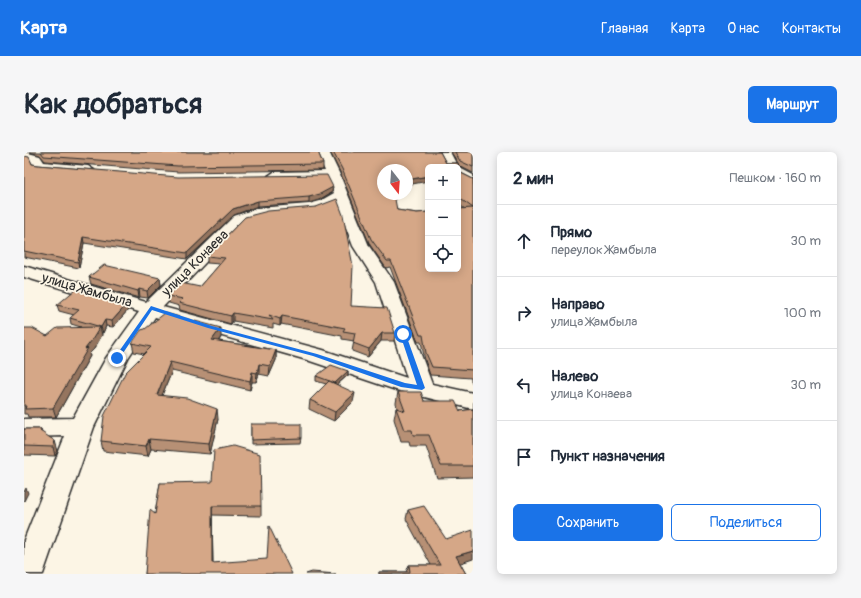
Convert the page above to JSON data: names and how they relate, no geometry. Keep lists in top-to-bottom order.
{
  "streets": {
    "street": ["улица Конаева", "улица Жамбыла"]
  },
  "crossings": [
    ["улица Конаева", "улица Жамбыла"]
  ],
  "north": "bottom",
  "page": {
    "header": "Карта",
    "nav": [
      "Главная",
      "Карта",
      "О нас",
      "Контакты"
    ],
    "buttons": [
      "Маршрут",
      ["Сохранить", "Поделиться"]
    ],
    "title": "Как добраться",
    "heading": ["2 мин", "Пешком · 160 m"],
    "map_buttons": ["+", "−"],
    "list": [
      ["Прямо", "переулок Жамбыла", "30 m"],
      ["Направо", "улица Жамбыла", "100 m"],
      ["Налево", "улица Конаева", "30 m"],
      "Пункт назначения"
    ]
  }
}
